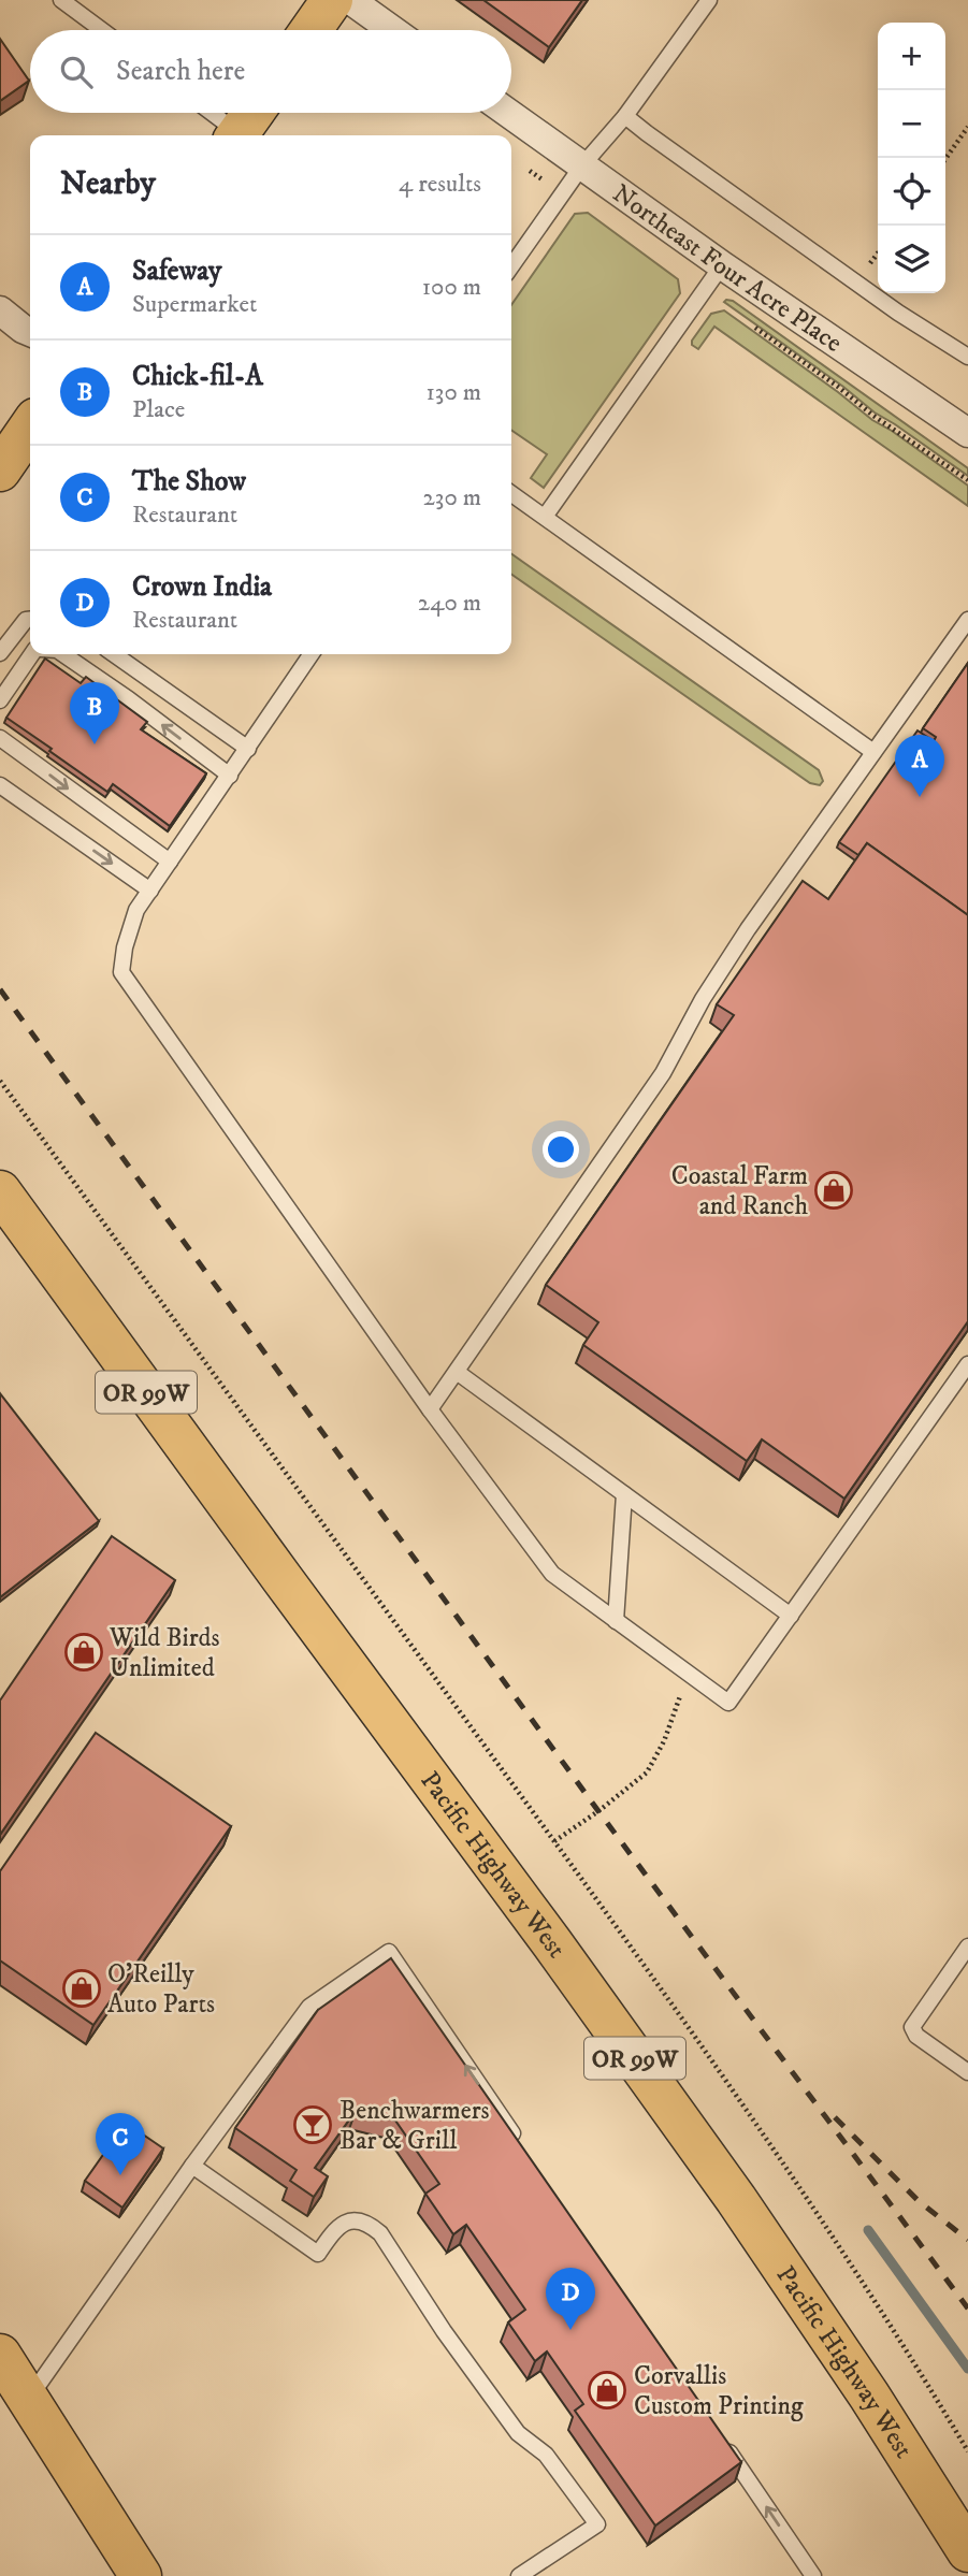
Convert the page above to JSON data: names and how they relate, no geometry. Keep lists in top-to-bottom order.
{
  "streets": {
    "main road": ["OR 99W", "Pacific Highway West"],
    "street": ["Northeast Four Acre Place"]
  },
  "places": {
    "shop": [
      "Coastal Farm and Ranch",
      "Wild Birds Unlimited",
      "O'Reilly Auto Parts",
      "Corvallis Custom Printing"
    ],
    "bar": ["Benchwarmers Bar & Grill"]
  },
  "page": {
    "map_buttons": ["+", "−"],
    "search": "Search here",
    "heading": ["Nearby", "4 results"],
    "list": [
      {
        "mark": "A",
        "name": "Safeway",
        "note": "Supermarket",
        "value": "100 m"
      },
      {
        "mark": "B",
        "name": "Chick-fil-A",
        "note": "Place",
        "value": "130 m"
      },
      {
        "mark": "C",
        "name": "The Show",
        "note": "Restaurant",
        "value": "230 m"
      },
      {
        "mark": "D",
        "name": "Crown India",
        "note": "Restaurant",
        "value": "240 m"
      }
    ],
    "pins": [
      "B",
      "A",
      "C",
      "D"
    ]
  }
}
